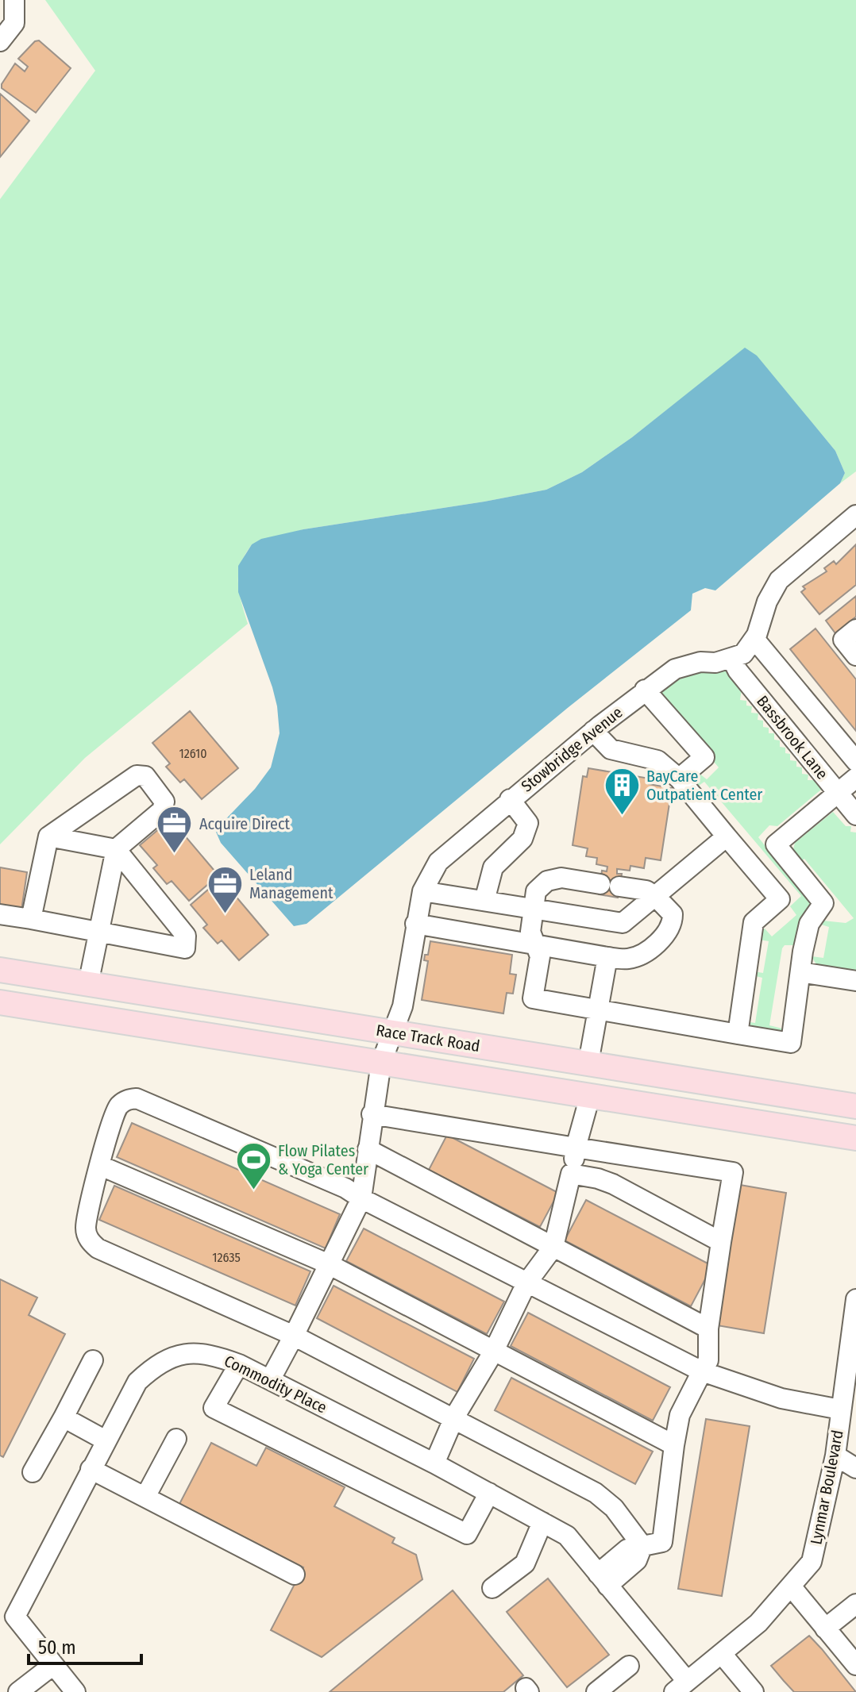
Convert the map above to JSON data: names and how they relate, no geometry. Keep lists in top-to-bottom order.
{
  "streets": {
    "main road": ["Race Track Road"],
    "street": [
      "Bassbrook Lane",
      "Stowbridge Avenue",
      "Commodity Place",
      "Lynmar Boulevard"
    ]
  },
  "crossings": [
    ["Bassbrook Lane", "Stowbridge Avenue"],
    ["Stowbridge Avenue", "Race Track Road"],
    ["Commodity Place", "Lynmar Boulevard"]
  ],
  "places": {
    "building": ["BayCare Outpatient Center"],
    "office": ["Acquire Direct", "Leland Management"],
    "sports": ["Flow Pilates & Yoga Center"]
  },
  "house_numbers": ["12610", "12635"],
  "scale_bar": "50 m"
}
